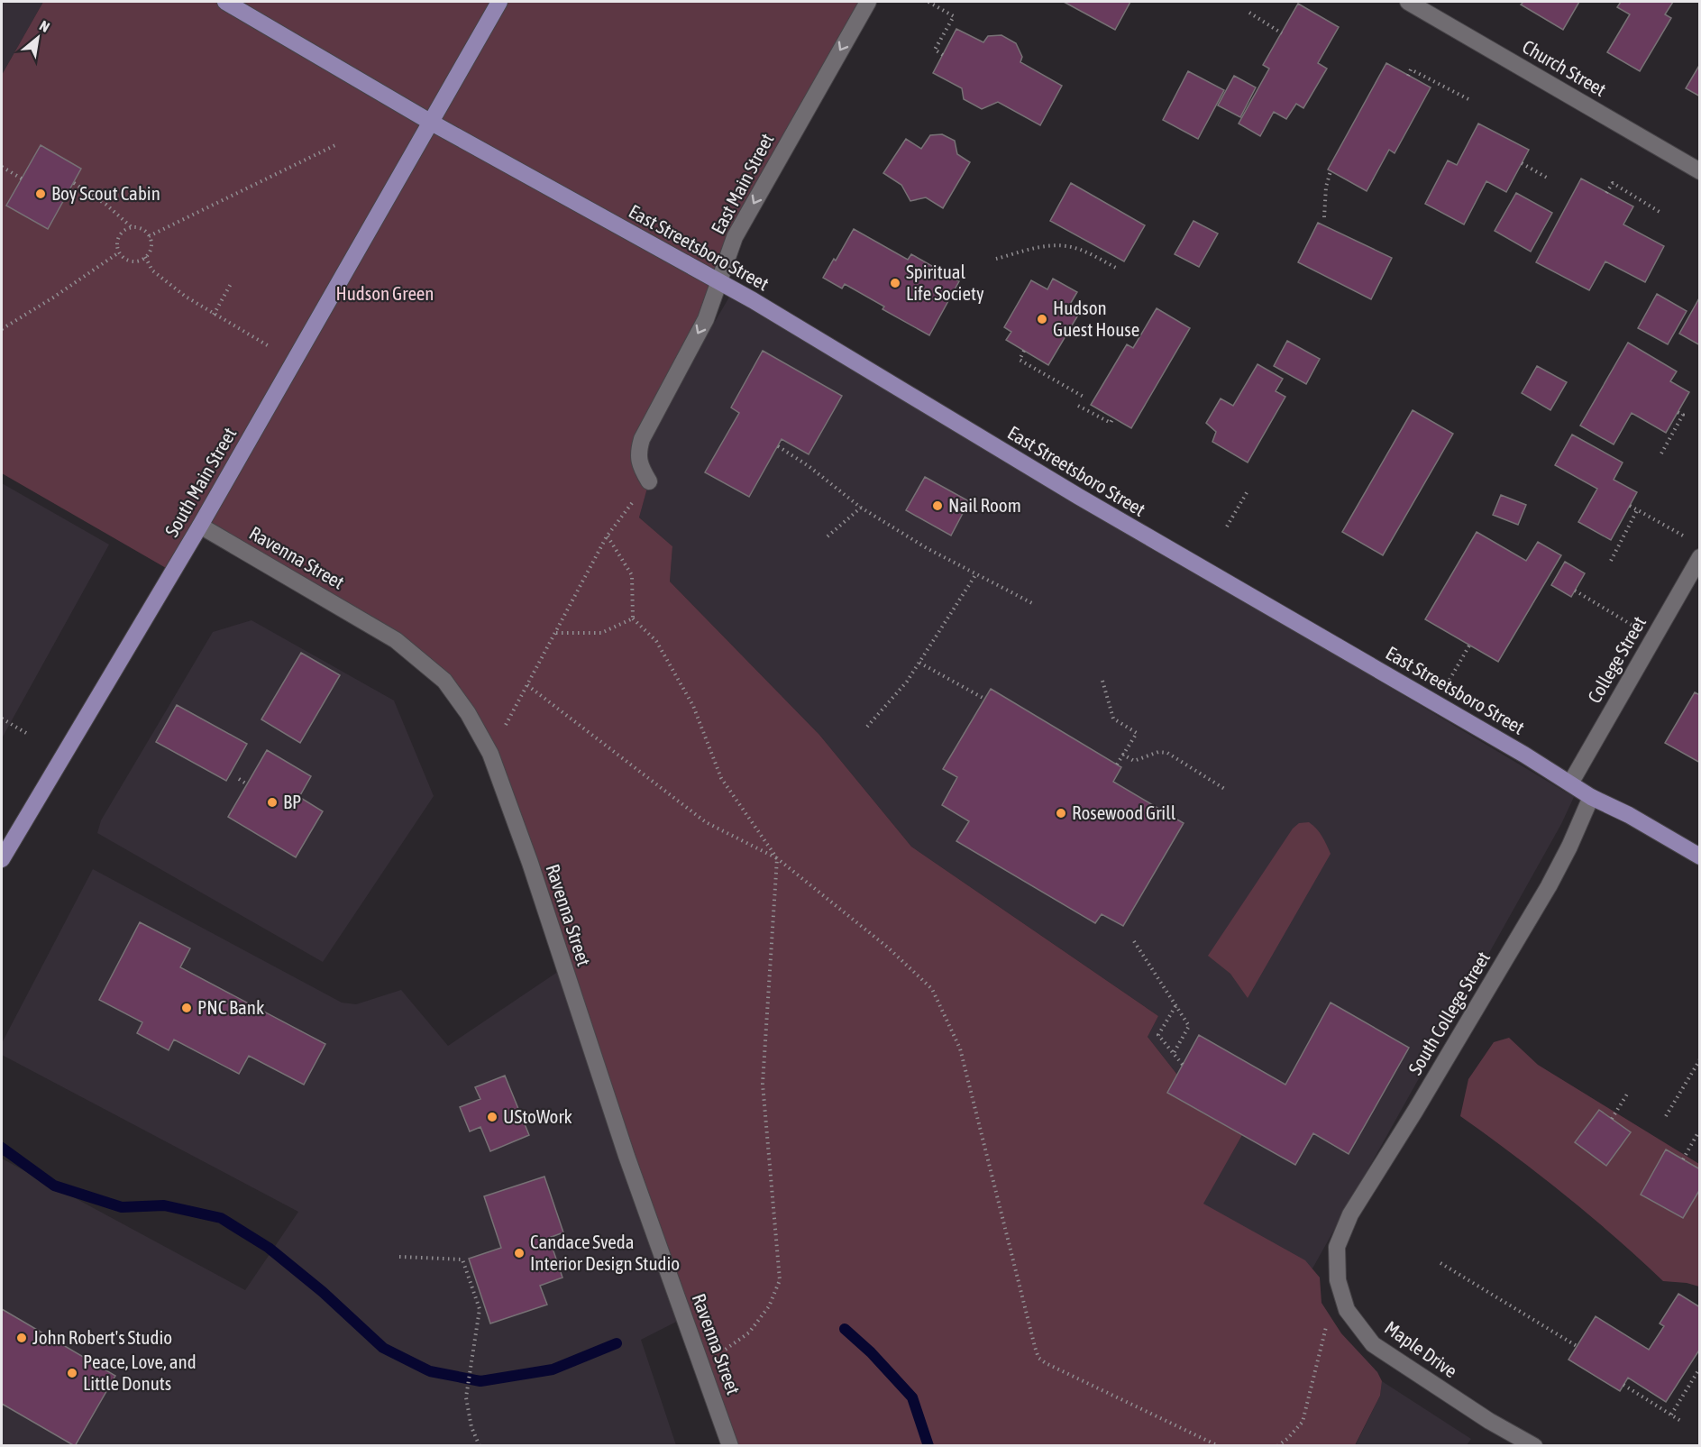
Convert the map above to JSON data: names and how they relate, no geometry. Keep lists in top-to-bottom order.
{
  "streets": {
    "main road": ["East Streetsboro Street", "South Main Street"],
    "street": [
      "Church Street",
      "East Main Street",
      "Ravenna Street",
      "College Street",
      "South College Street",
      "Maple Drive"
    ]
  },
  "crossings": [
    ["East Main Street", "East Streetsboro Street"],
    ["East Streetsboro Street", "South Main Street"],
    ["East Streetsboro Street", "College Street"],
    ["East Streetsboro Street", "South College Street"],
    ["South Main Street", "Ravenna Street"],
    ["South College Street", "Maple Drive"]
  ],
  "one_way": ["East Main Street"],
  "parks": ["Hudson Green"],
  "places": [
    "Boy Scout Cabin",
    "Spiritual Life Society",
    "Hudson Guest House",
    "Nail Room",
    "BP",
    "Rosewood Grill",
    "PNC Bank",
    "UStoWork",
    "Candace Sveda Interior Design Studio",
    "John Robert's Studio",
    "Peace, Love, and Little Donuts"
  ],
  "north": "top right"
}
